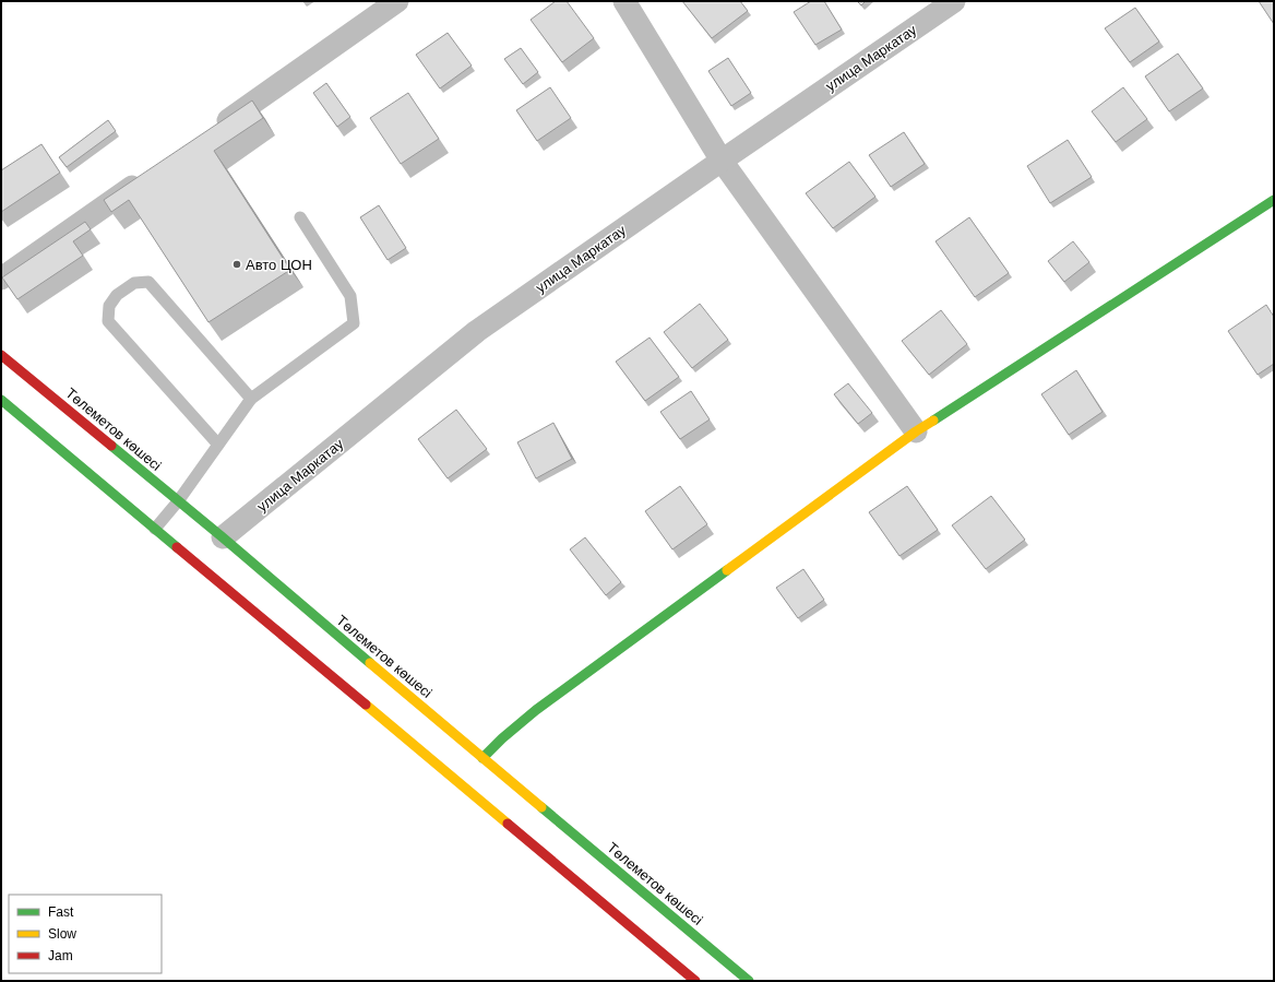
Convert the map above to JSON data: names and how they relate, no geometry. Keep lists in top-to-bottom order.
{
  "streets": {
    "main road": ["Төлеметов көшесі"],
    "street": ["улица Маркатау"]
  },
  "crossings": [
    ["улица Маркатау", "Төлеметов көшесі"]
  ],
  "places": ["Авто ЦОН"],
  "legend": ["Fast", "Slow", "Jam"]
}
